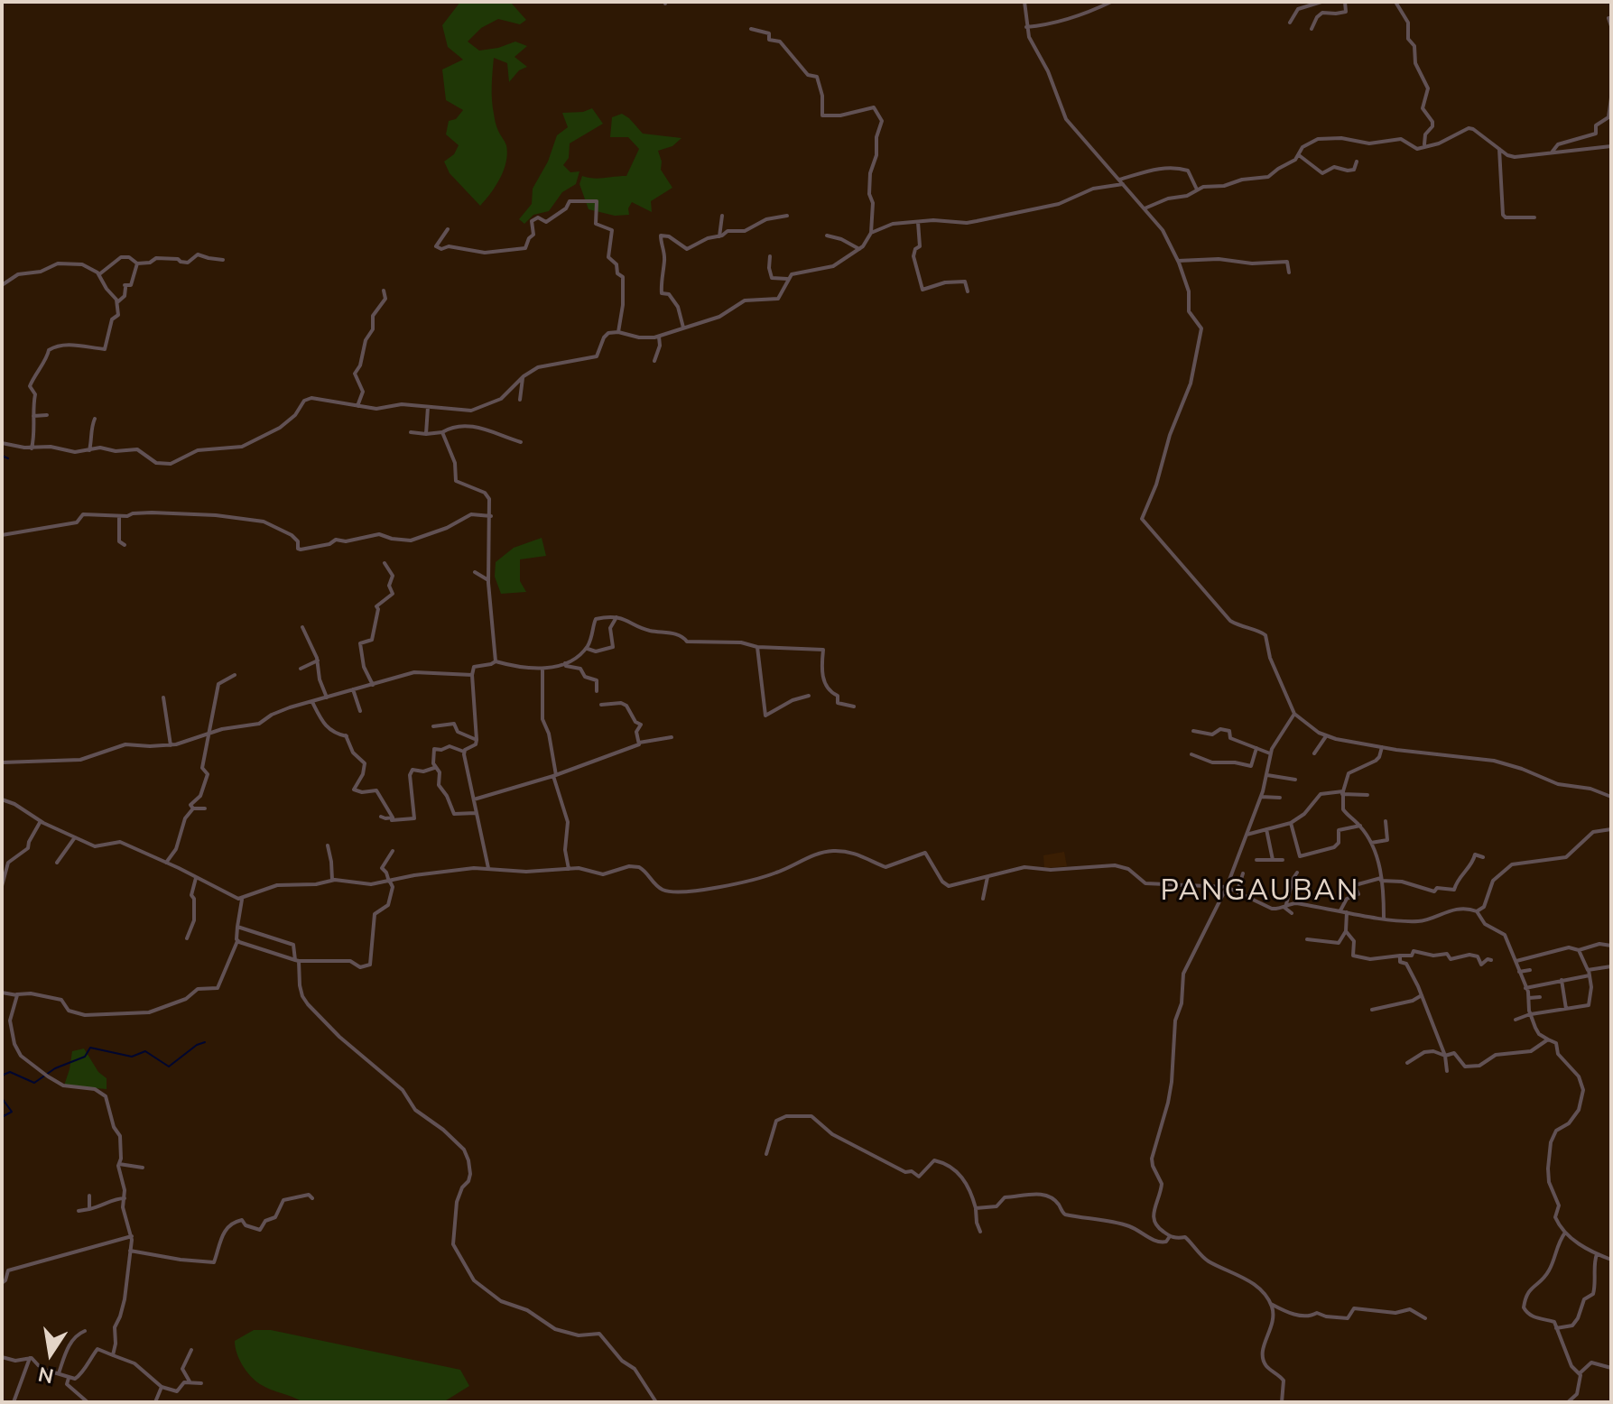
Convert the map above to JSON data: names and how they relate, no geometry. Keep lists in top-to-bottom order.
{
  "districts": ["PANGAUBAN"],
  "north": "bottom"
}
